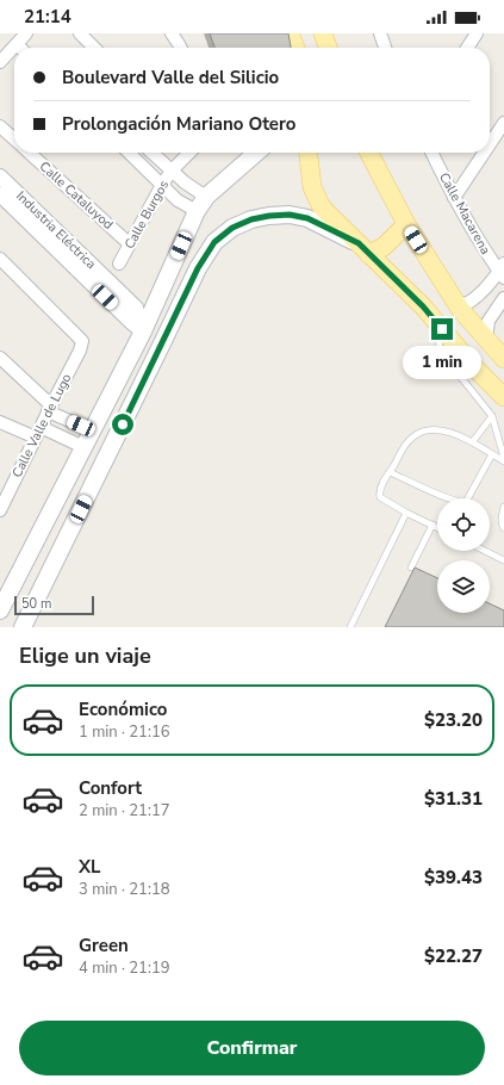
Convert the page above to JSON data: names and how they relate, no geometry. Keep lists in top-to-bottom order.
{
  "streets": {
    "street": [
      "Calle Cataluyod",
      "Calle Macarena",
      "Calle Burgos",
      "Industria Eléctrica",
      "Calle Valle de Lugo"
    ]
  },
  "crossings": [
    ["Calle Cataluyod", "Calle Burgos"]
  ],
  "scale_bar": "50 m",
  "page": {
    "status": "21:14",
    "banner": ["Boulevard Valle del Silicio", "Prolongación Mariano Otero"],
    "bubble": "1 min",
    "scale": "50 m",
    "heading": "Elige un viaje",
    "list": [
      {
        "name": "Económico",
        "note": "1 min · 21:16",
        "value": "$23.20"
      },
      {
        "name": "Confort",
        "note": "2 min · 21:17",
        "value": "$31.31"
      },
      {
        "name": "XL",
        "note": "3 min · 21:18",
        "value": "$39.43"
      },
      {
        "name": "Green",
        "note": "4 min · 21:19",
        "value": "$22.27"
      }
    ],
    "buttons": "Confirmar"
  }
}
